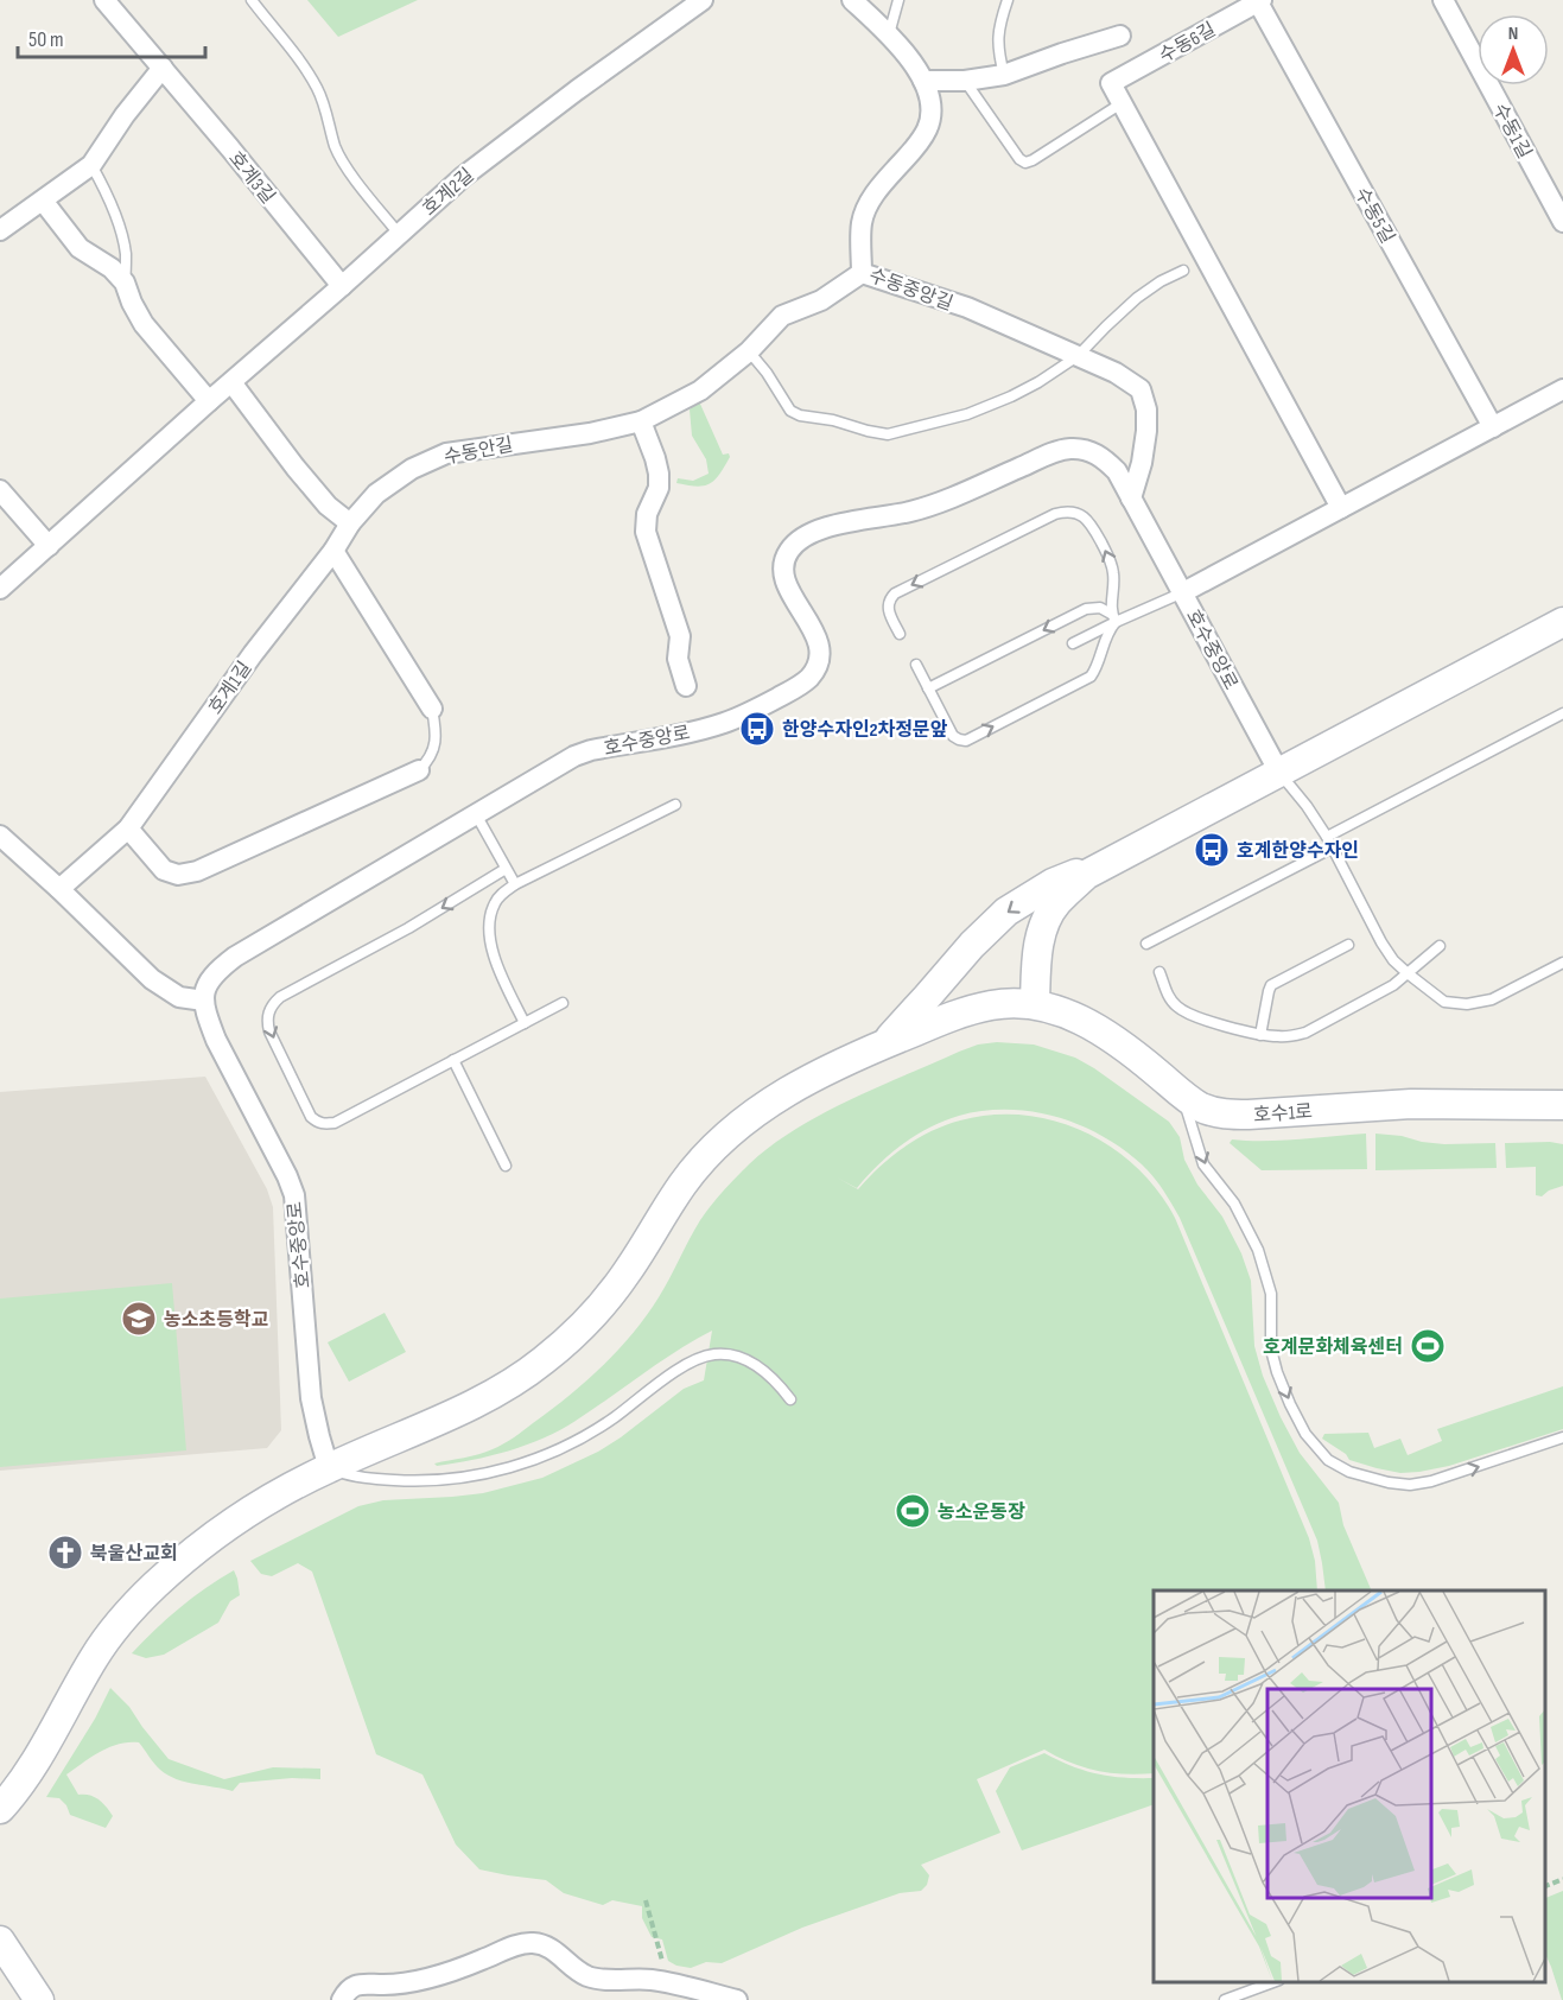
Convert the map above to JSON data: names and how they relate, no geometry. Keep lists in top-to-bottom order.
{
  "streets": {
    "street": [
      "수동6길",
      "수동1길",
      "호계3길",
      "호계2길",
      "수동5길",
      "수동중앙길",
      "수동안길",
      "호수중앙로",
      "호계1길",
      "호수1로"
    ]
  },
  "crossings": [
    ["수동6길", "수동5길"],
    ["호계3길", "호계2길"],
    ["수동중앙길", "수동안길"],
    ["수동중앙길", "호수중앙로"],
    ["수동안길", "호계1길"]
  ],
  "places": {
    "bus stop": ["한양수자인2차정문앞", "호계한양수자인"],
    "school or university": ["농소초등학교"],
    "sports": ["호계문화체육센터", "농소운동장"],
    "church": ["북울산교회"]
  },
  "scale_bar": "50 m",
  "north": "top"
}
